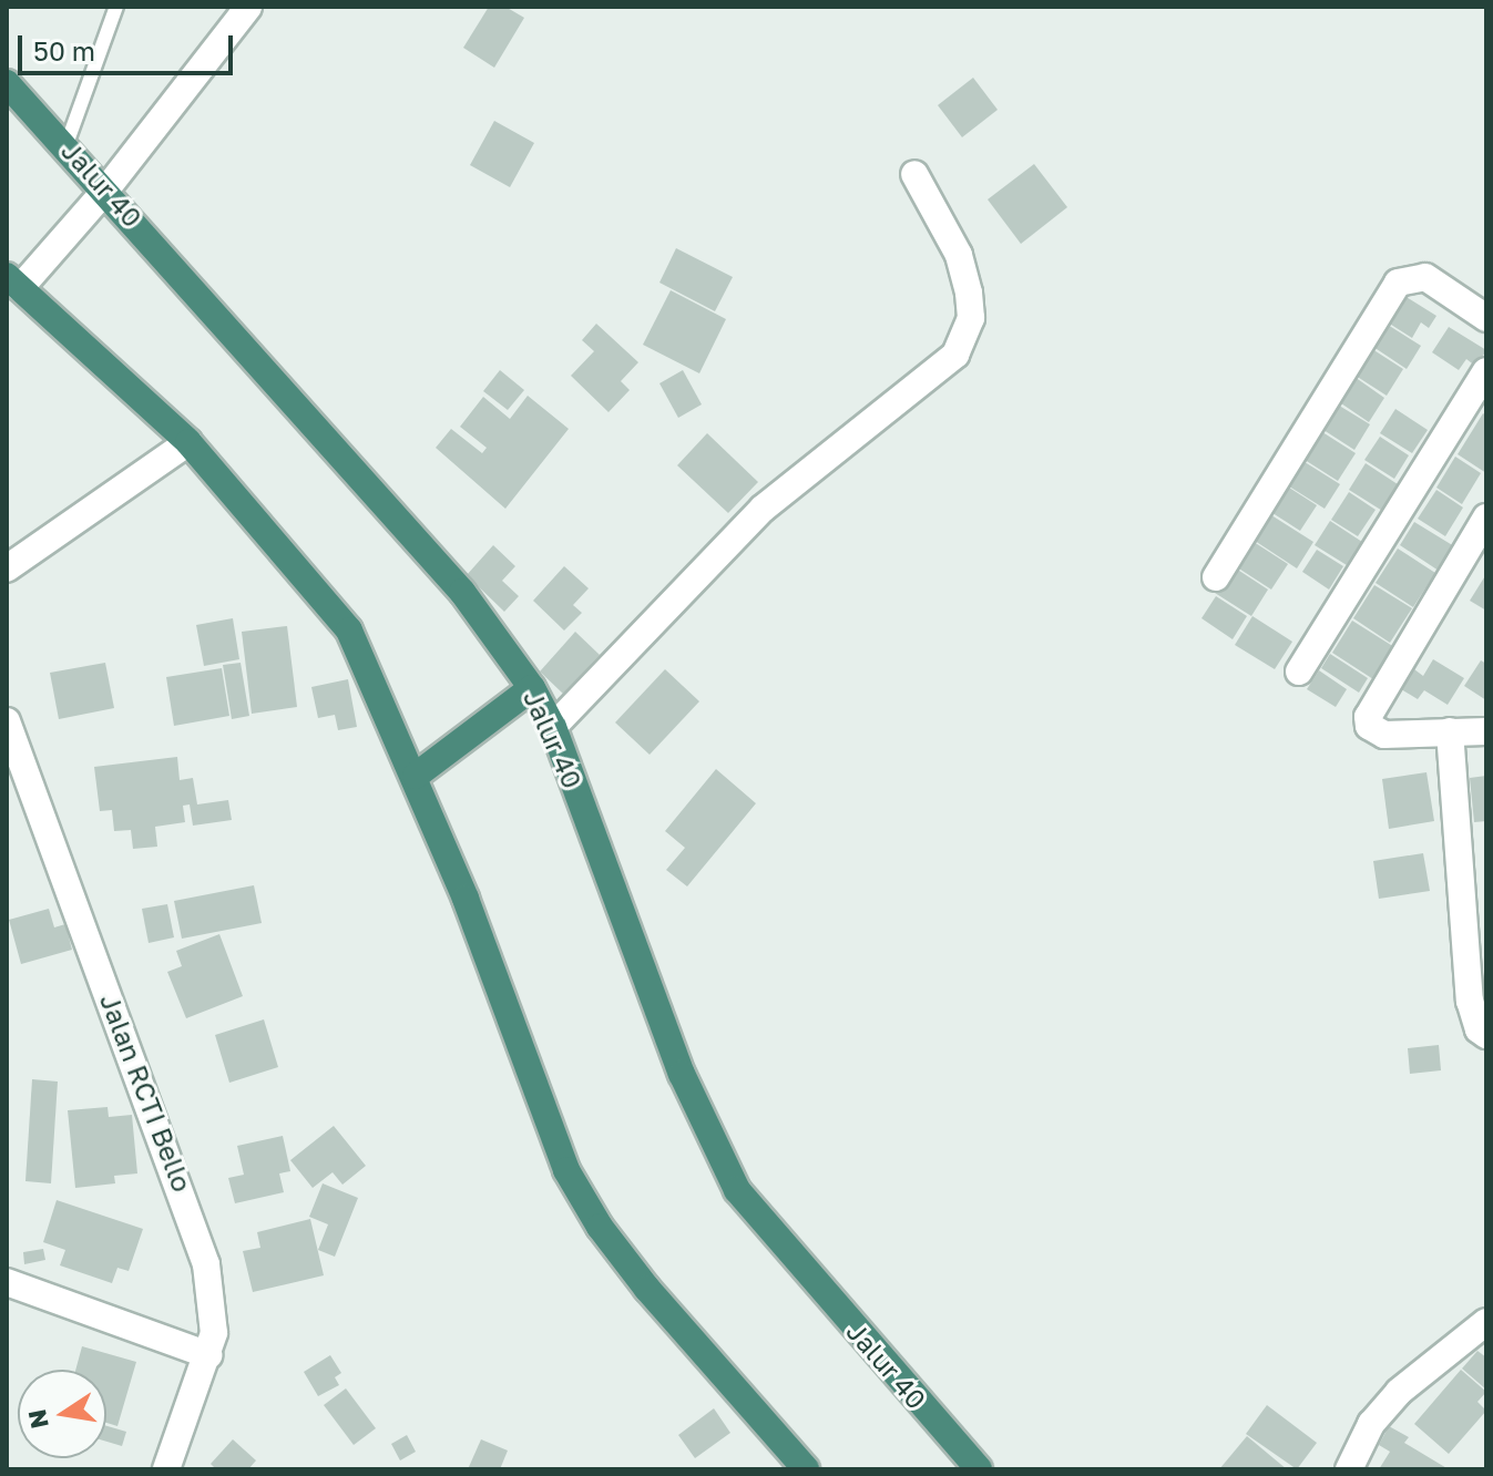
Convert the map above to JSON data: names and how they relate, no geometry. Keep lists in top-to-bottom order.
{
  "streets": {
    "highway": ["Jalur 40"],
    "street": ["Jalan RCTI Bello"]
  },
  "scale_bar": "50 m",
  "north": "left"
}
